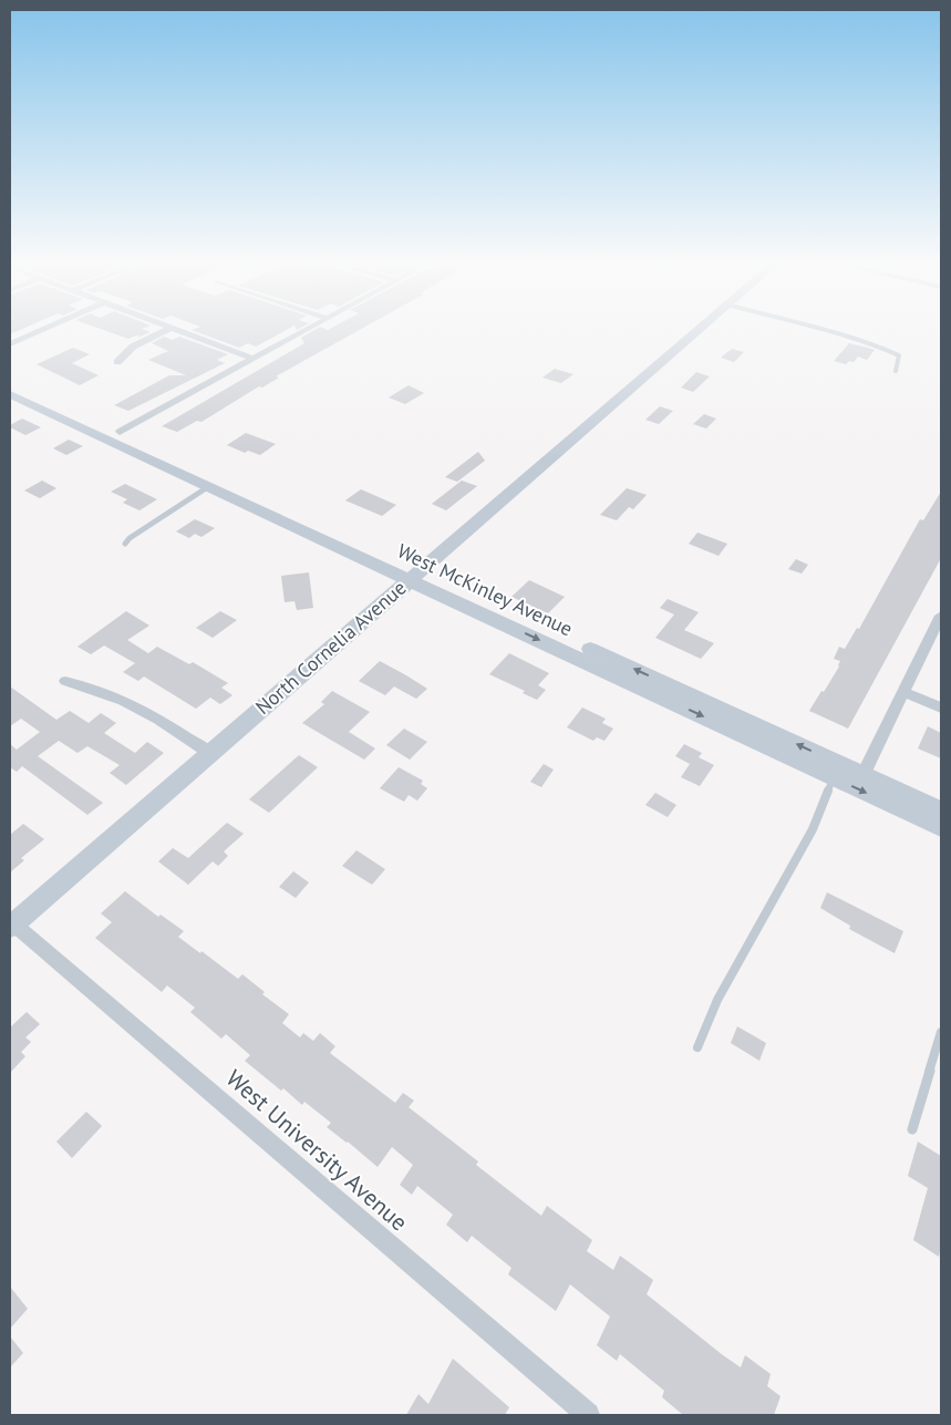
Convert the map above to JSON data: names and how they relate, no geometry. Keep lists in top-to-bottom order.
{
  "streets": {
    "main road": ["West McKinley Avenue", "North Cornelia Avenue"],
    "street": ["West University Avenue"]
  },
  "crossings": [
    ["West McKinley Avenue", "North Cornelia Avenue"],
    ["North Cornelia Avenue", "West University Avenue"]
  ]
}
